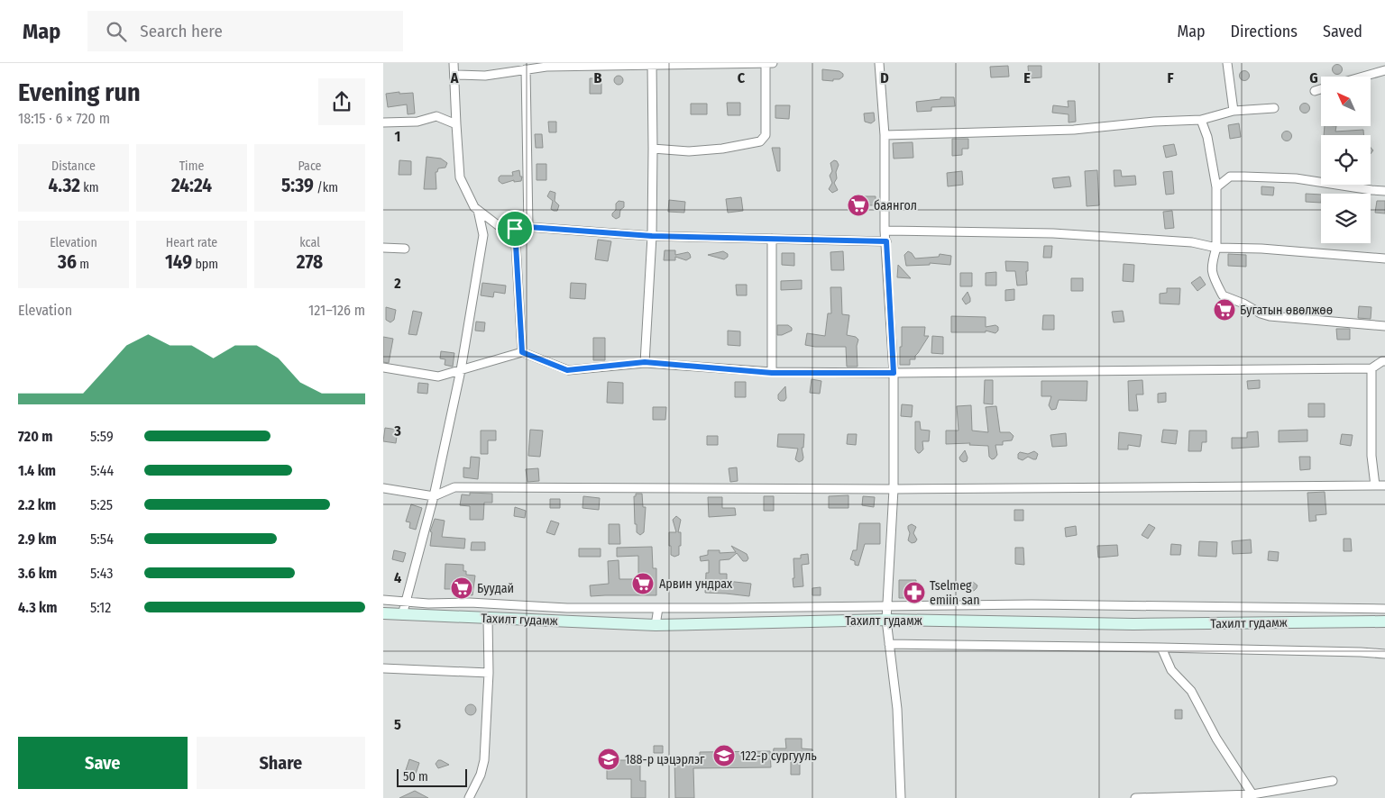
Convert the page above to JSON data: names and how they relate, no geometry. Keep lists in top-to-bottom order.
{
  "streets": {
    "main road": ["Тахилт гудамж"]
  },
  "places": {
    "supermarket": [
      "баянгол",
      "Бугатын өвөлжөө",
      "Арвин ундрах",
      "Буудай"
    ],
    "pharmacy": ["Tselmeg emiin san"],
    "school or university": ["122-р сургууль", "188-р цэцэрлэг"]
  },
  "scale_bar": "50 m",
  "north": "top left",
  "page": {
    "header": "Map",
    "search": "Search here",
    "nav": ["Map", "Directions", "Saved"],
    "heading": ["Evening run", "18:15 · 6 × 720 m"],
    "stats": [
      ["Distance", "4.32 km"],
      ["Time", "24:24"],
      ["Pace", "5:39 /km"],
      ["Elevation", "36 m"],
      ["Heart rate", "149 bpm"],
      ["kcal", "278"]
    ],
    "chart": ["Elevation", "121–126 m"],
    "list": [
      {
        "name": "720 m",
        "note": "5:59"
      },
      {
        "name": "1.4 km",
        "note": "5:44"
      },
      {
        "name": "2.2 km",
        "note": "5:25"
      },
      {
        "name": "2.9 km",
        "note": "5:54"
      },
      {
        "name": "3.6 km",
        "note": "5:43"
      },
      {
        "name": "4.3 km",
        "note": "5:12"
      }
    ],
    "buttons": ["Save", "Share"],
    "scale": "50 m"
  },
  "grid": {
    "columns": [
      "A",
      "B",
      "C",
      "D",
      "E",
      "F",
      "G"
    ],
    "rows": [
      "1",
      "2",
      "3",
      "4",
      "5"
    ]
  }
}
